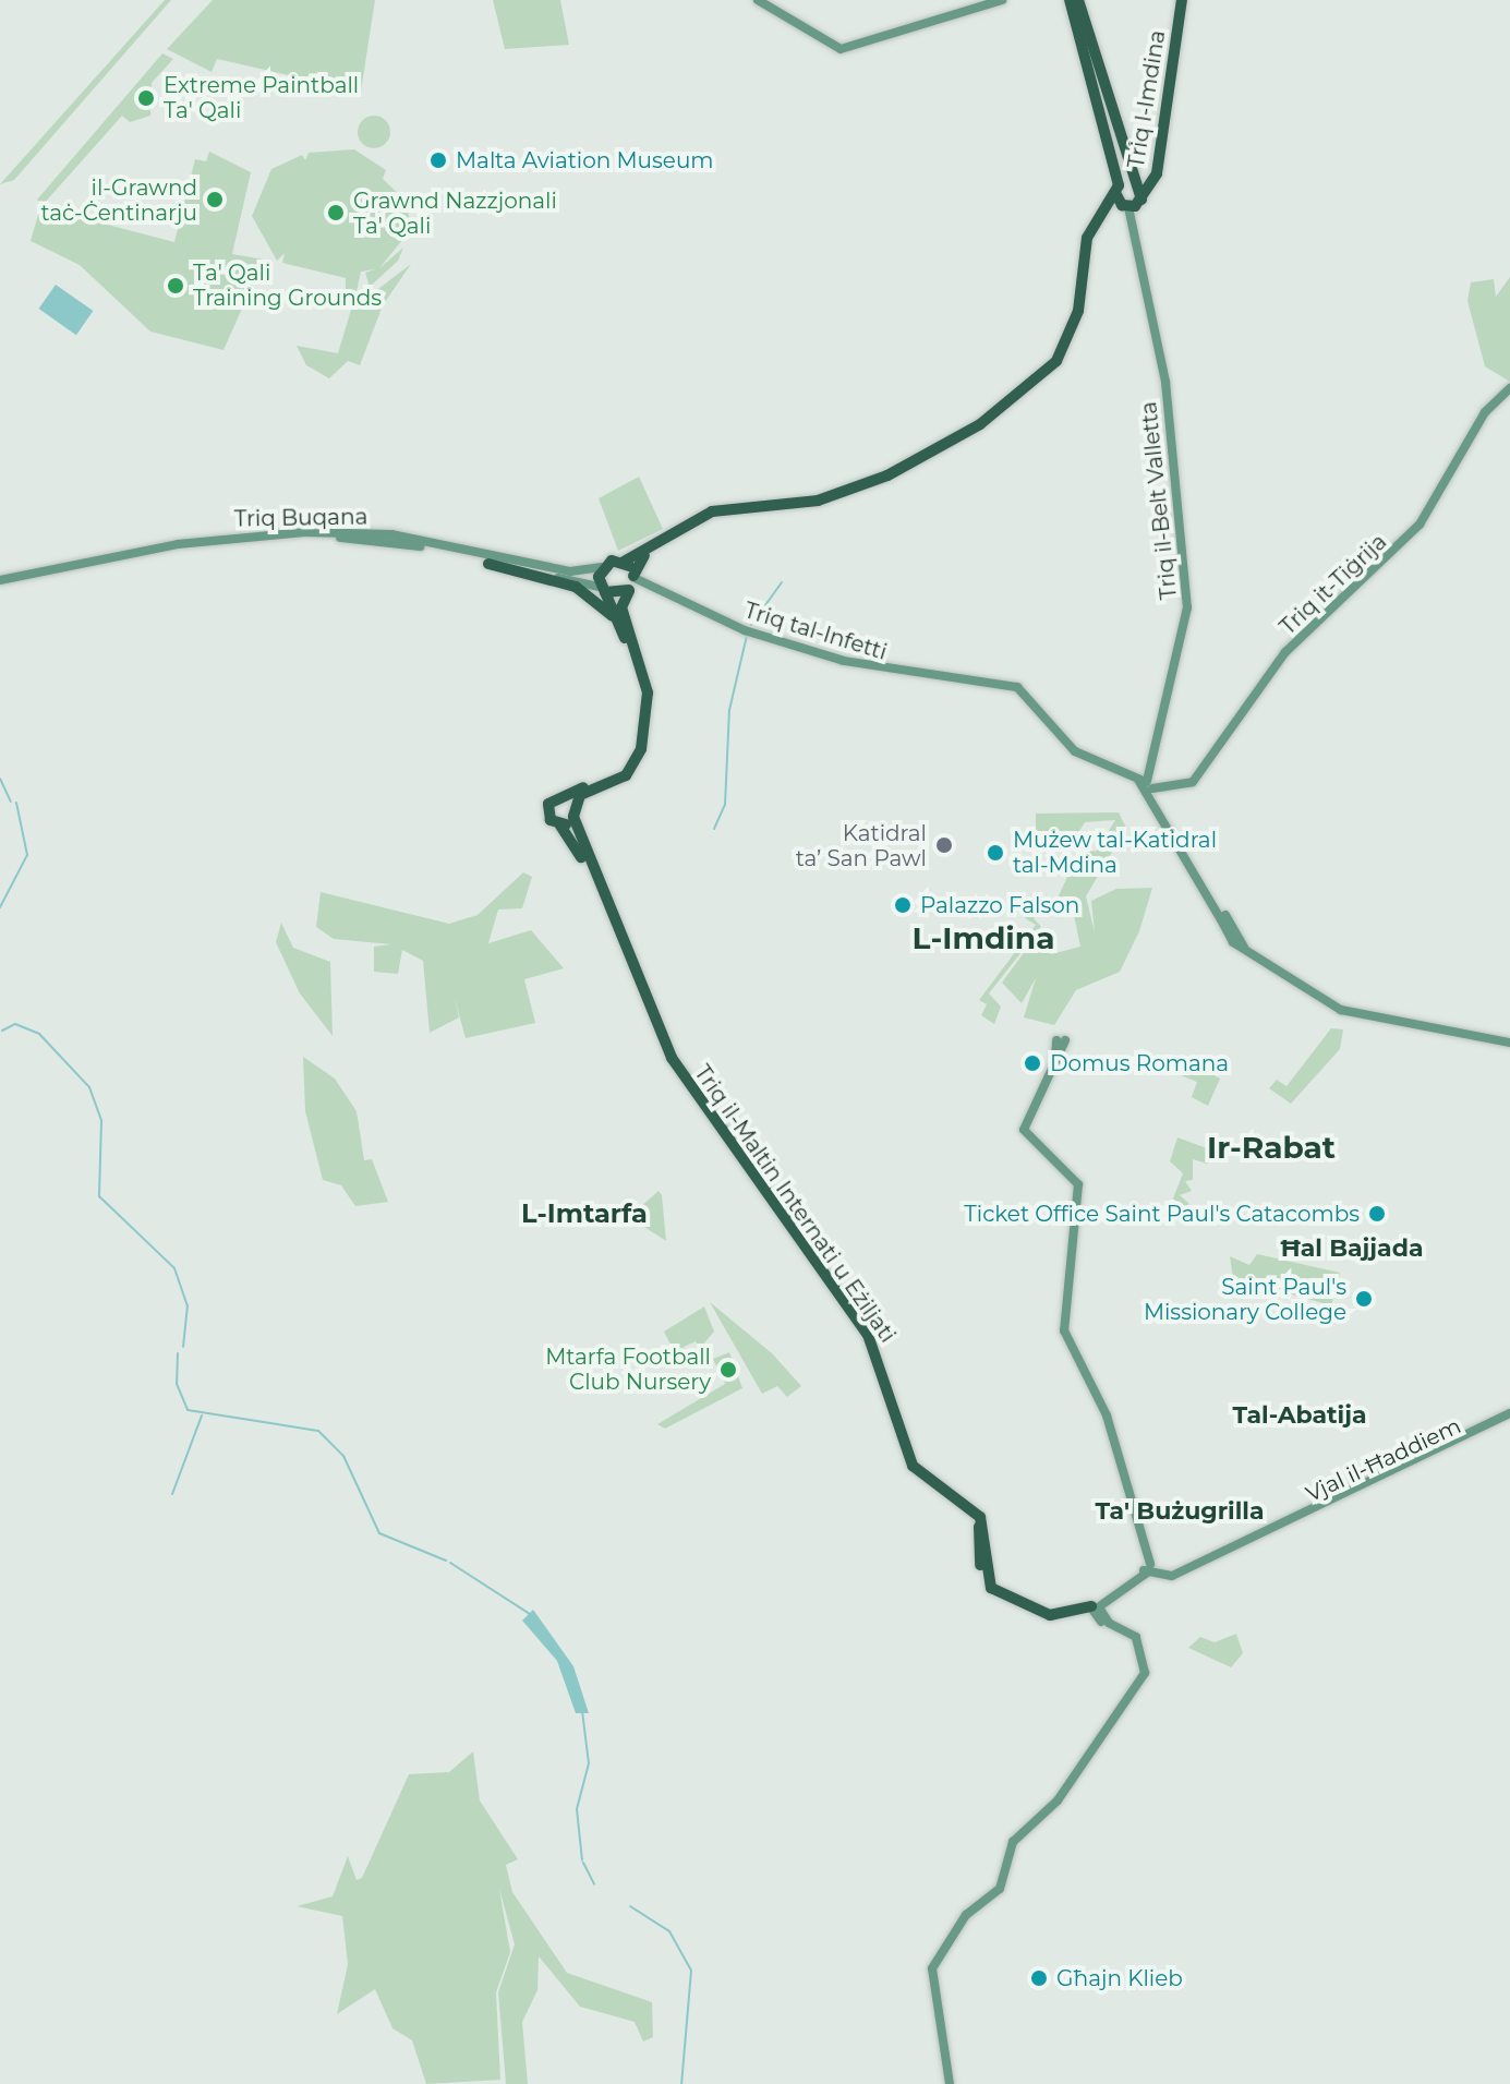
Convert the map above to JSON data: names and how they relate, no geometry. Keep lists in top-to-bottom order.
{
  "streets": {
    "highway": ["Triq l-Imdina", "Triq il-Maltin Internati u Eżiljati"],
    "main road": [
      "Triq il-Belt Valletta",
      "Triq Buqana",
      "Triq it-Tiġrija",
      "Triq tal-Infetti",
      "Vjal il-Ħaddiem"
    ]
  },
  "crossings": [
    ["Triq l-Imdina", "Triq il-Belt Valletta"],
    ["Triq il-Belt Valletta", "Triq it-Tiġrija"],
    ["Triq il-Belt Valletta", "Triq tal-Infetti"],
    ["Triq it-Tiġrija", "Triq tal-Infetti"]
  ],
  "districts": [
    "L-Imdina",
    "Ir-Rabat",
    "L-Imtarfa",
    "Ħal Bajjada",
    "Tal-Abatija",
    "Ta' Bużugrilla"
  ],
  "places": [
    "Extreme Paintball Ta' Qali",
    "Malta Aviation Museum",
    "il-Grawnd taċ-Ċentinarju",
    "Grawnd Nazzjonali Ta' Qali",
    "Ta' Qali Training Grounds",
    "Katidral ta’ San Pawl",
    "Mużew tal-Katidral tal-Mdina",
    "Palazzo Falson",
    "Domus Romana",
    "Ticket Office Saint Paul's Catacombs",
    "Saint Paul's Missionary College",
    "Mtarfa Football Club Nursery",
    "Għajn Klieb"
  ]
}
